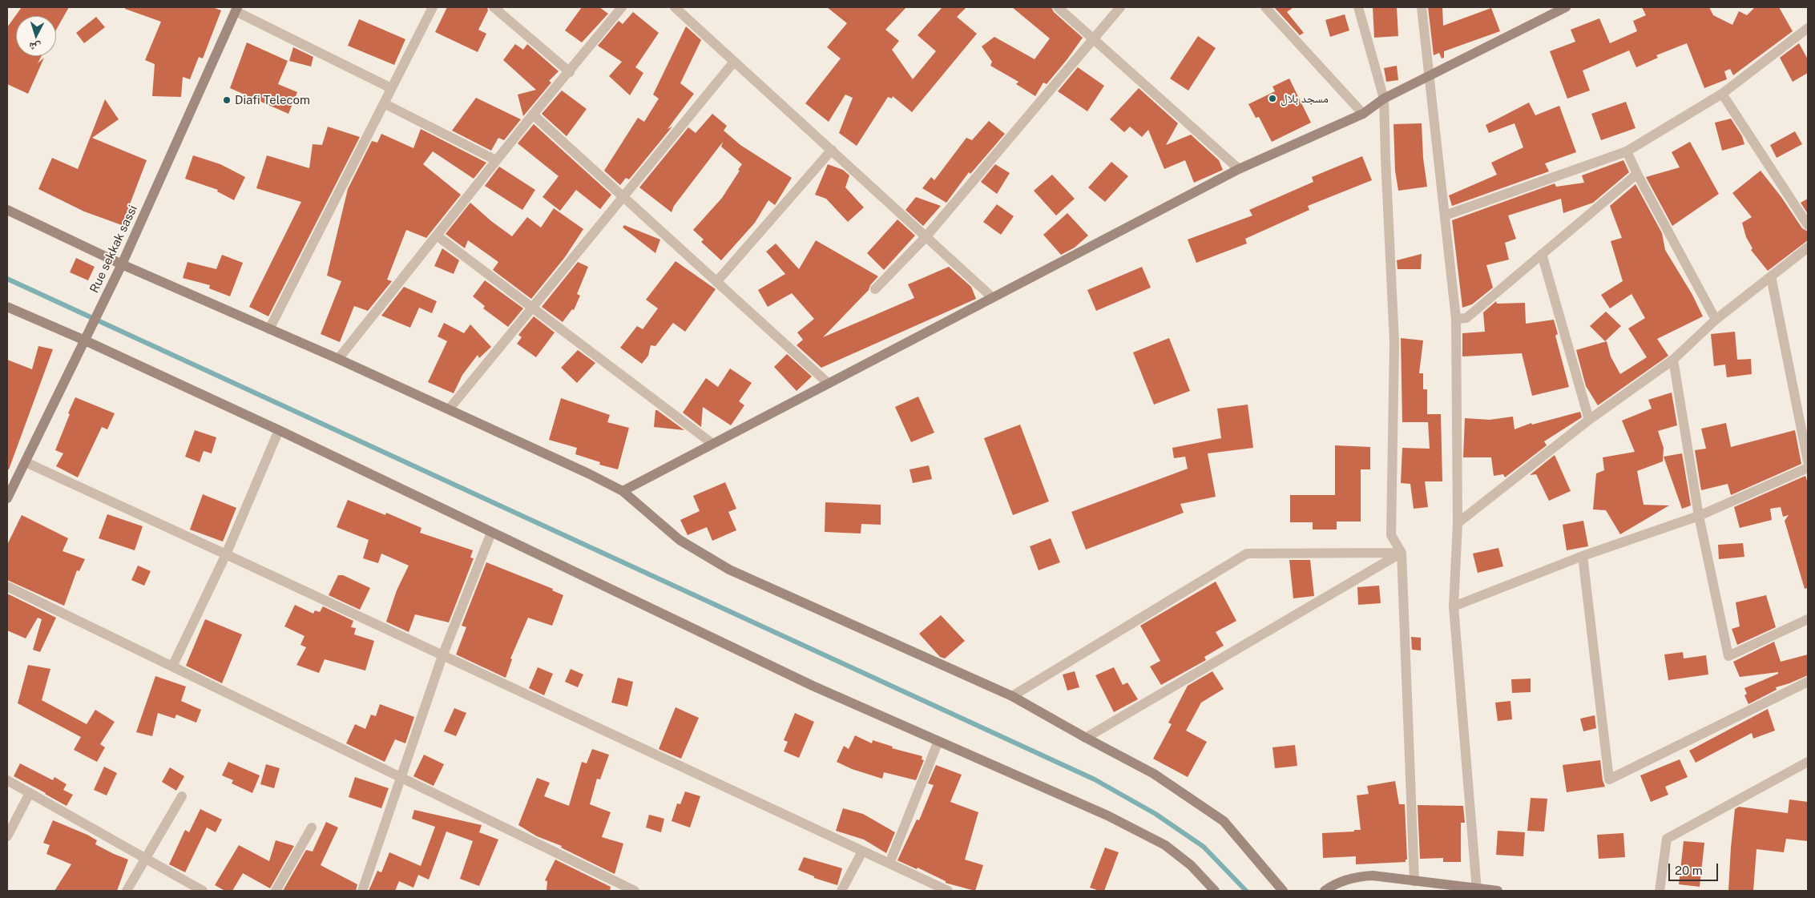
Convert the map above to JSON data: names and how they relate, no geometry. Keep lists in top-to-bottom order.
{
  "streets": {
    "street": ["Rue sekkak sassi"]
  },
  "places": ["مسجد بلال", "Diafi Telecom"],
  "scale_bar": "20 m",
  "north": "bottom"
}
